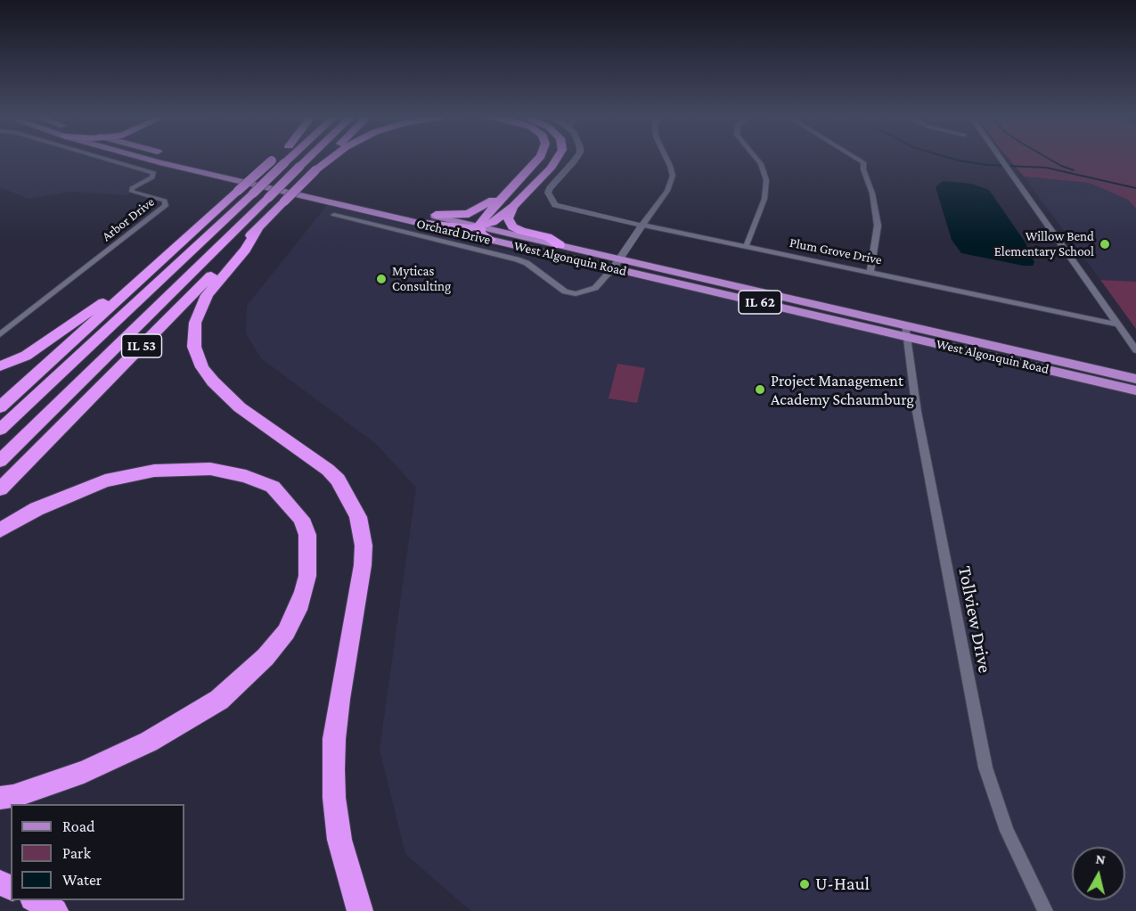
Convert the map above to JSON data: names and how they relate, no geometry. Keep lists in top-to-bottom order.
{
  "streets": {
    "highway": ["IL 53"],
    "main road": ["West Algonquin Road", "IL 62"],
    "street": [
      "Arbor Drive",
      "Orchard Drive",
      "Plum Grove Drive",
      "Tollview Drive"
    ]
  },
  "crossings": [
    ["Orchard Drive", "West Algonquin Road"],
    ["West Algonquin Road", "Tollview Drive"]
  ],
  "places": [
    "Willow Bend Elementary School",
    "Myticas Consulting",
    "Project Management Academy Schaumburg",
    "U-Haul"
  ],
  "legend": ["Road", "Park", "Water"],
  "north": "top"
}
